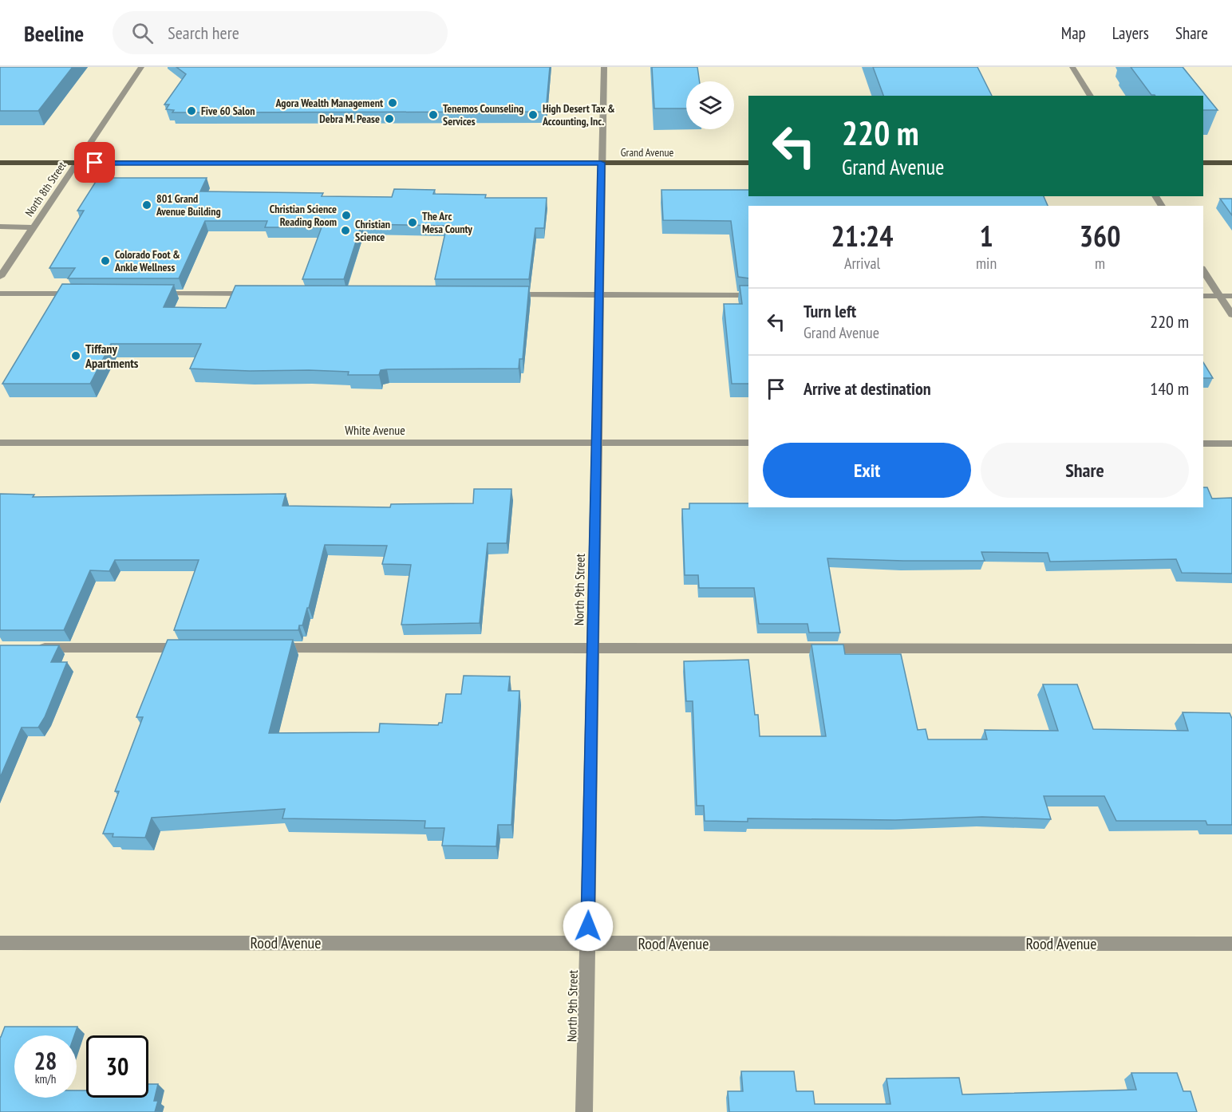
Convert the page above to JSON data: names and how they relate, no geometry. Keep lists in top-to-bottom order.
{
  "streets": {
    "main road": ["Grand Avenue"],
    "street": [
      "North 8th Street",
      "White Avenue",
      "North 9th Street",
      "Rood Avenue"
    ]
  },
  "crossings": [
    ["Grand Avenue", "North 8th Street"],
    ["Grand Avenue", "North 9th Street"],
    ["White Avenue", "North 9th Street"],
    ["North 9th Street", "Rood Avenue"]
  ],
  "places": [
    "Agora Wealth Management",
    "Five 60 Salon",
    "Tenemos Counseling Services",
    "High Desert Tax & Accounting, Inc.",
    "Debra M. Pease",
    "801 Grand Avenue Building",
    "Christian Science Reading Room",
    "The Arc Mesa County",
    "Christian Science",
    "Colorado Foot & Ankle Wellness",
    "Tiffany Apartments"
  ],
  "page": {
    "header": "Beeline",
    "search": "Search here",
    "nav": ["Map", "Layers", "Share"],
    "turn": ["220 m", "Grand Avenue"],
    "eta": [
      "21:24",
      "Arrival",
      "1",
      "min",
      "360",
      "m"
    ],
    "list": [
      {
        "name": "Turn left",
        "note": "Grand Avenue",
        "value": "220 m"
      },
      {
        "name": "Arrive at destination",
        "value": "140 m"
      }
    ],
    "buttons": ["Exit", "Share"],
    "speed": "28 km/h",
    "limit": "30"
  }
}
